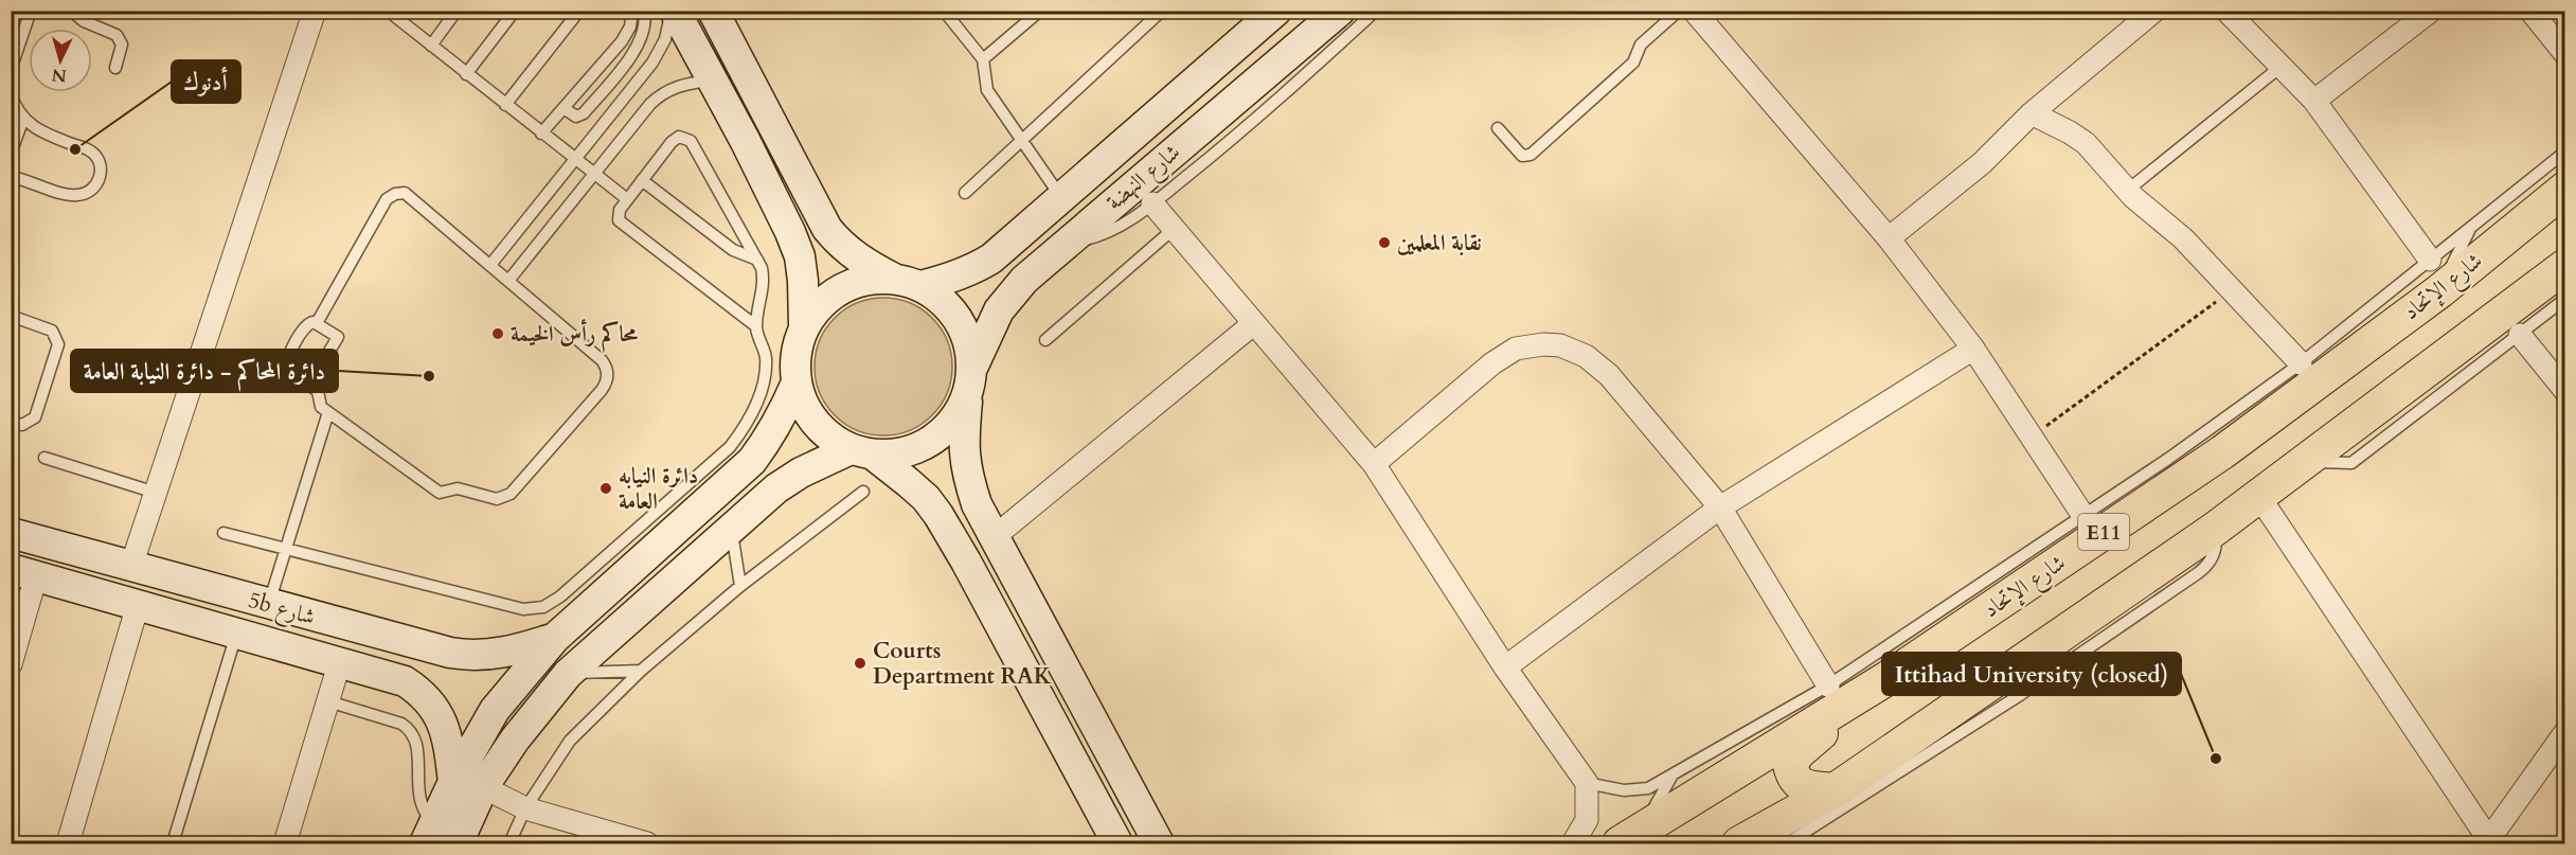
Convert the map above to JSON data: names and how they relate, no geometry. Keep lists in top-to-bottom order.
{
  "streets": {
    "main road": ["شارع الإتحاد", "E11"],
    "street": ["شارع النهضة", "5b شارع"]
  },
  "places": [
    "أدنوك",
    "نقابة المعلمين",
    "محاكم رأس الخيمة",
    "دائرة المحاكم - دائرة النيابة العامة",
    "دائرة النيابه العامة",
    "Courts Department RAK",
    "Ittihad University (closed)"
  ],
  "north": "bottom"
}
